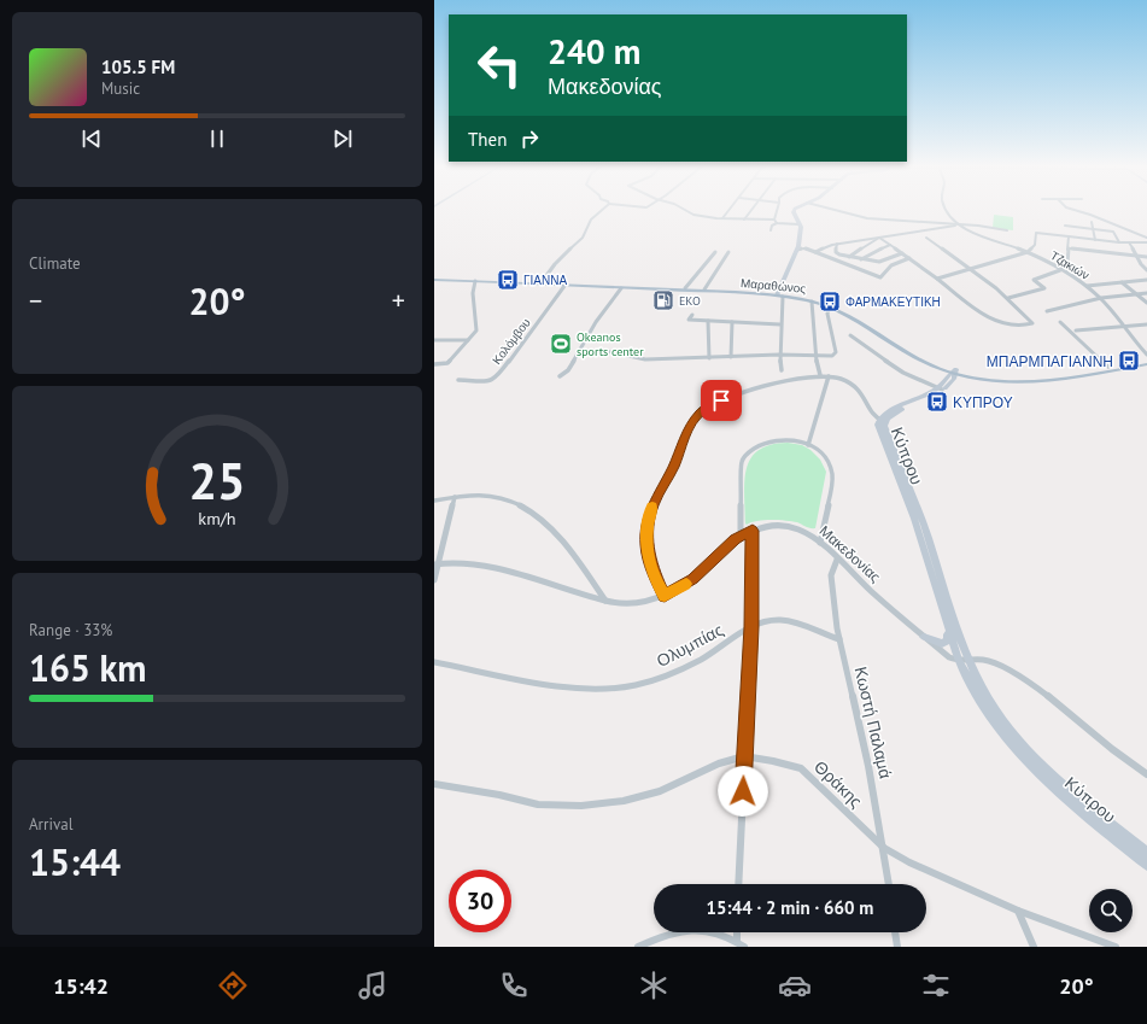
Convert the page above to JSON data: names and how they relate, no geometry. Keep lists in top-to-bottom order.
{
  "streets": {
    "main road": ["Μαραθώνος", "Κύπρου"],
    "street": [
      "Τζακιών",
      "Κολόμβου",
      "Μακεδονίας",
      "Ολυμπίας",
      "Κωστή Παλαμά",
      "Θράκης"
    ]
  },
  "crossings": [
    ["Μαραθώνος", "Κολόμβου"],
    ["Μαραθώνος", "Κύπρου"],
    ["Κύπρου", "Μακεδονίας"],
    ["Μακεδονίας", "Κωστή Παλαμά"],
    ["Ολυμπίας", "Κωστή Παλαμά"],
    ["Κωστή Παλαμά", "Θράκης"]
  ],
  "places": {
    "bus stop": [
      "ΓΙΑΝΝΑ",
      "ΦΑΡΜΑΚΕΥΤΙΚΗ",
      "ΜΠΑΡΜΠΑΓΙΑΝΝΗ",
      "ΚΥΠΡΟΥ"
    ],
    "fuel station": ["EKO"],
    "sports": ["Okeanos sports center"]
  },
  "page": {
    "turn": ["240 m", "Μακεδονίας"],
    "song": ["105.5 FM", "Music"],
    "then": "Then",
    "tile": [
      "Climate",
      ["Range · 33%", "165 km"],
      ["Arrival", "15:44"]
    ],
    "heat": ["−", "20°", "+"],
    "limit": "30",
    "trip": "15:44 · 2 min · 660 m",
    "tabs": ["15:42", "20°"],
    "gauge": ["25", "km/h"]
  }
}
